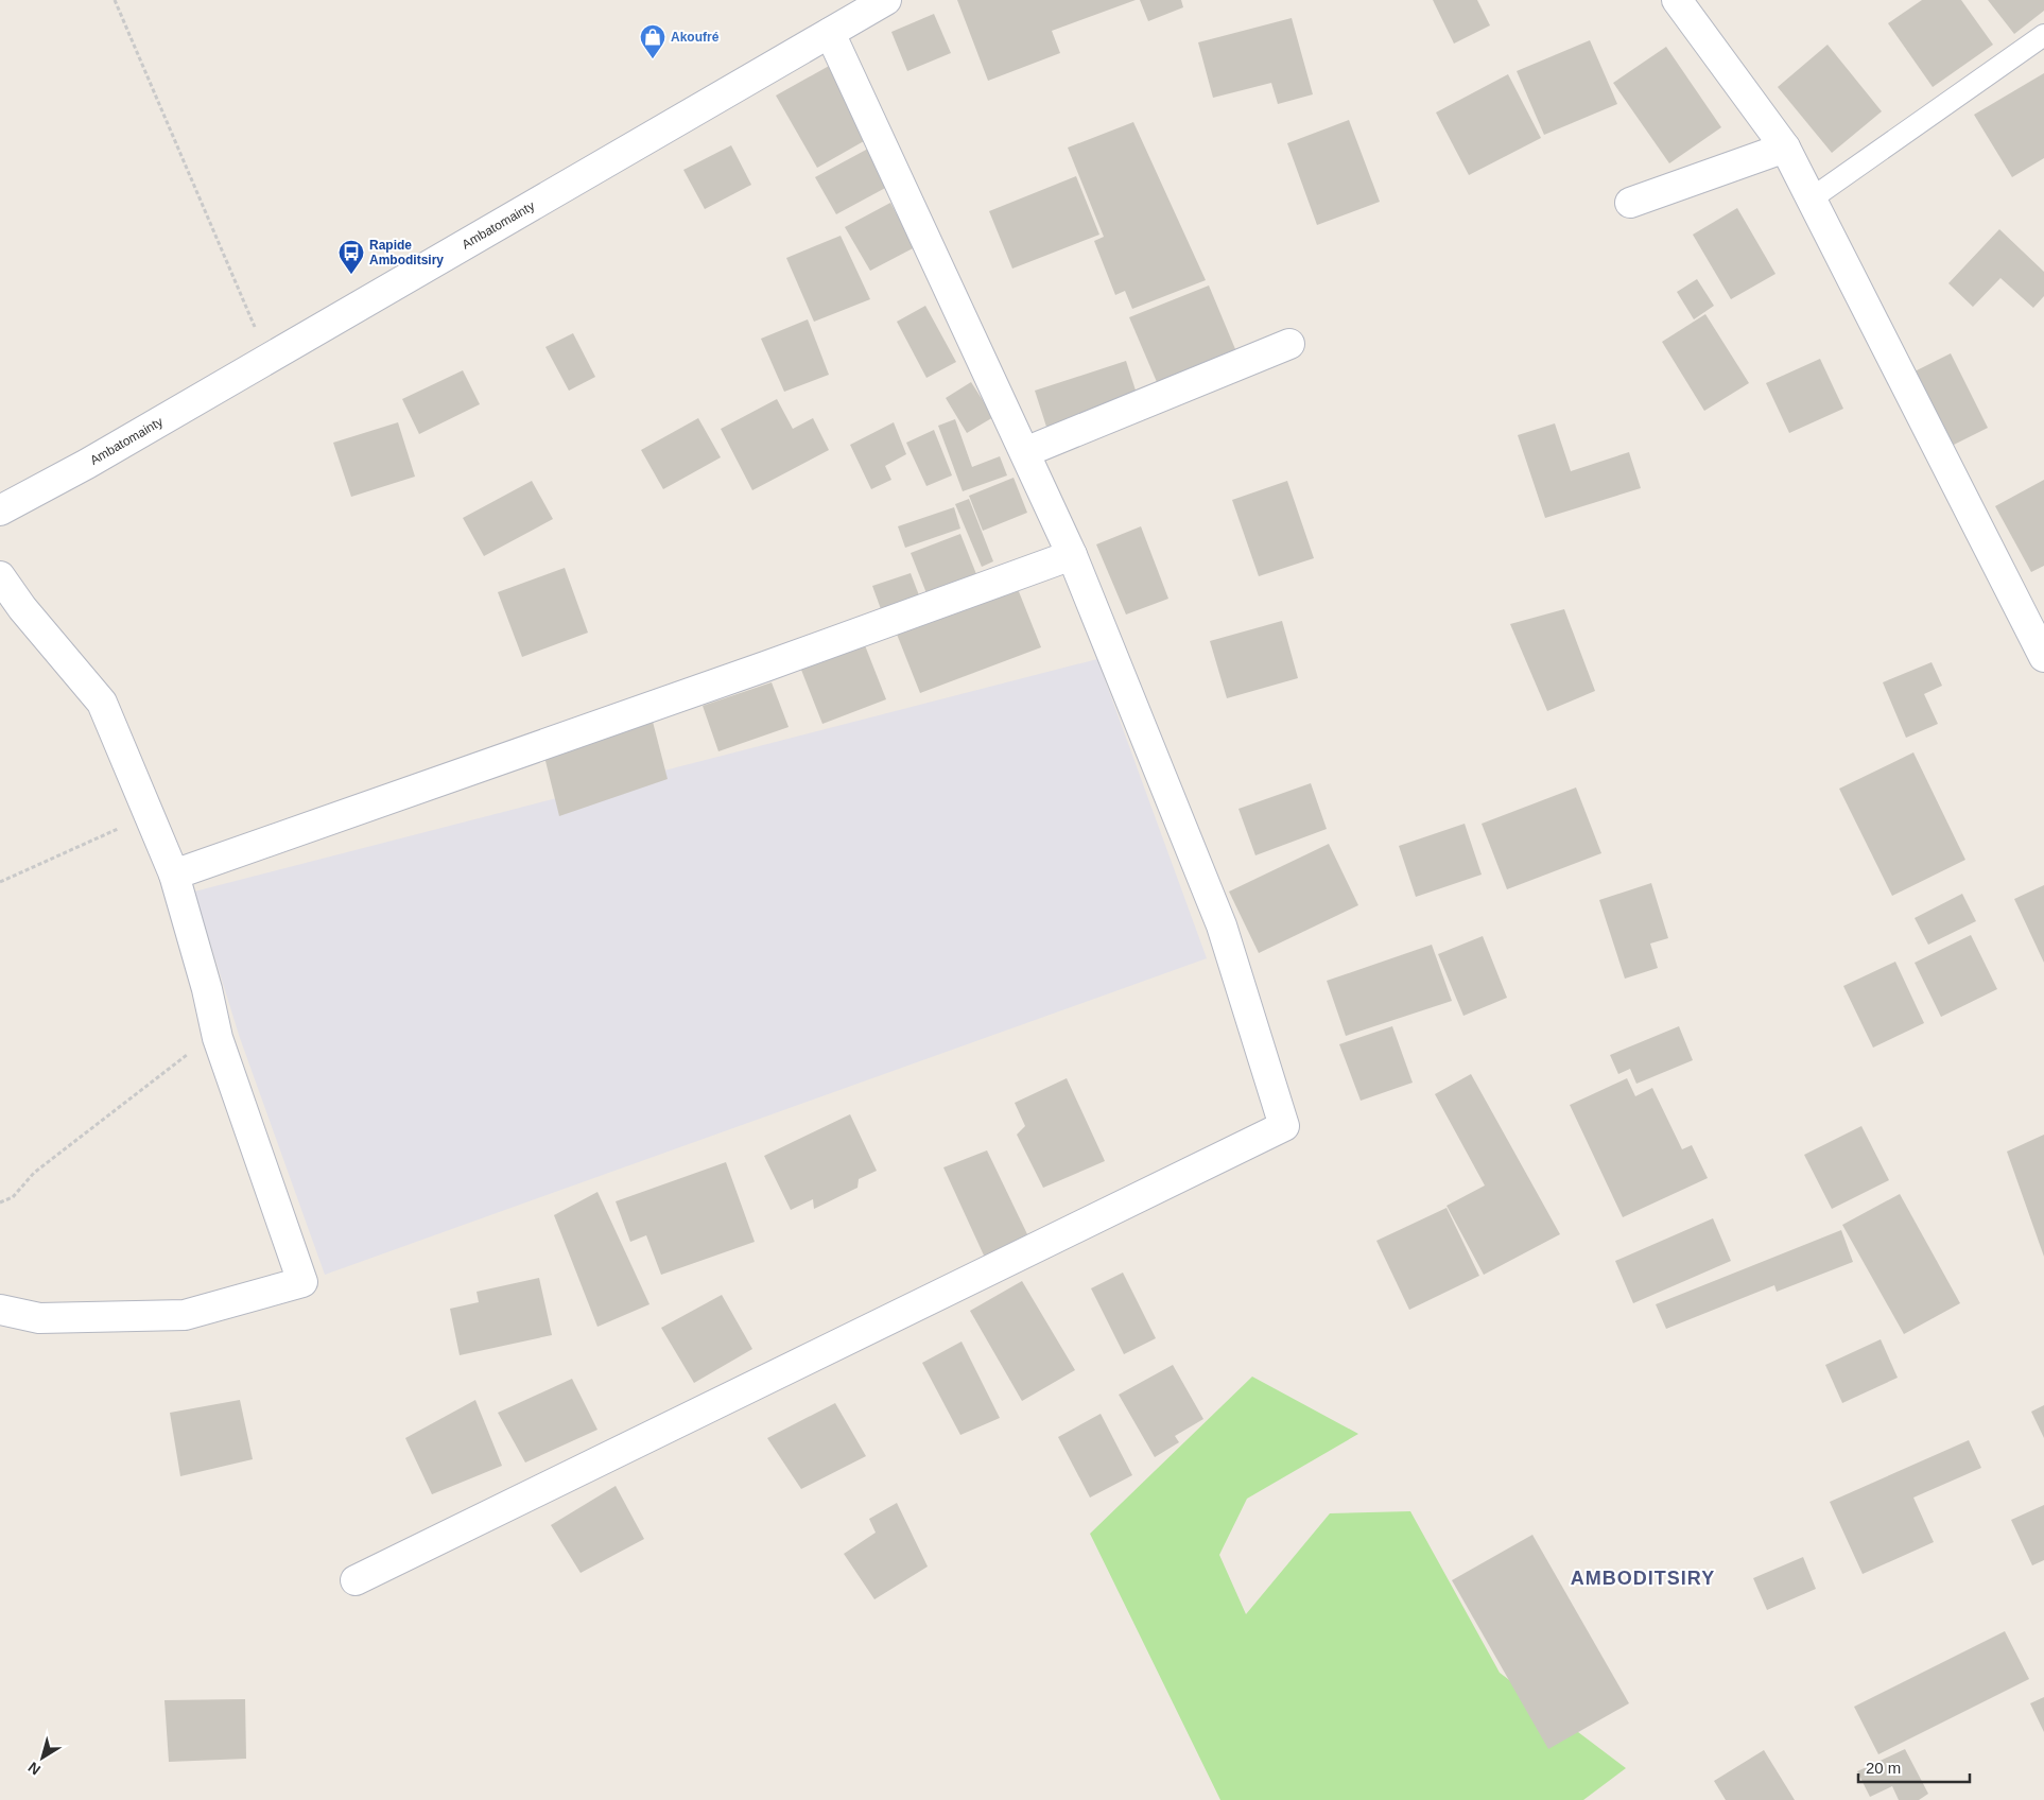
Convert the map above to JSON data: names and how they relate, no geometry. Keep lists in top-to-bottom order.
{
  "streets": {
    "street": ["Ambatomainty"]
  },
  "districts": ["AMBODITSIRY"],
  "places": {
    "shop": ["Akoufré"],
    "bus stop": ["Rapide Amboditsiry"]
  },
  "scale_bar": "20 m",
  "north": "bottom left"
}
